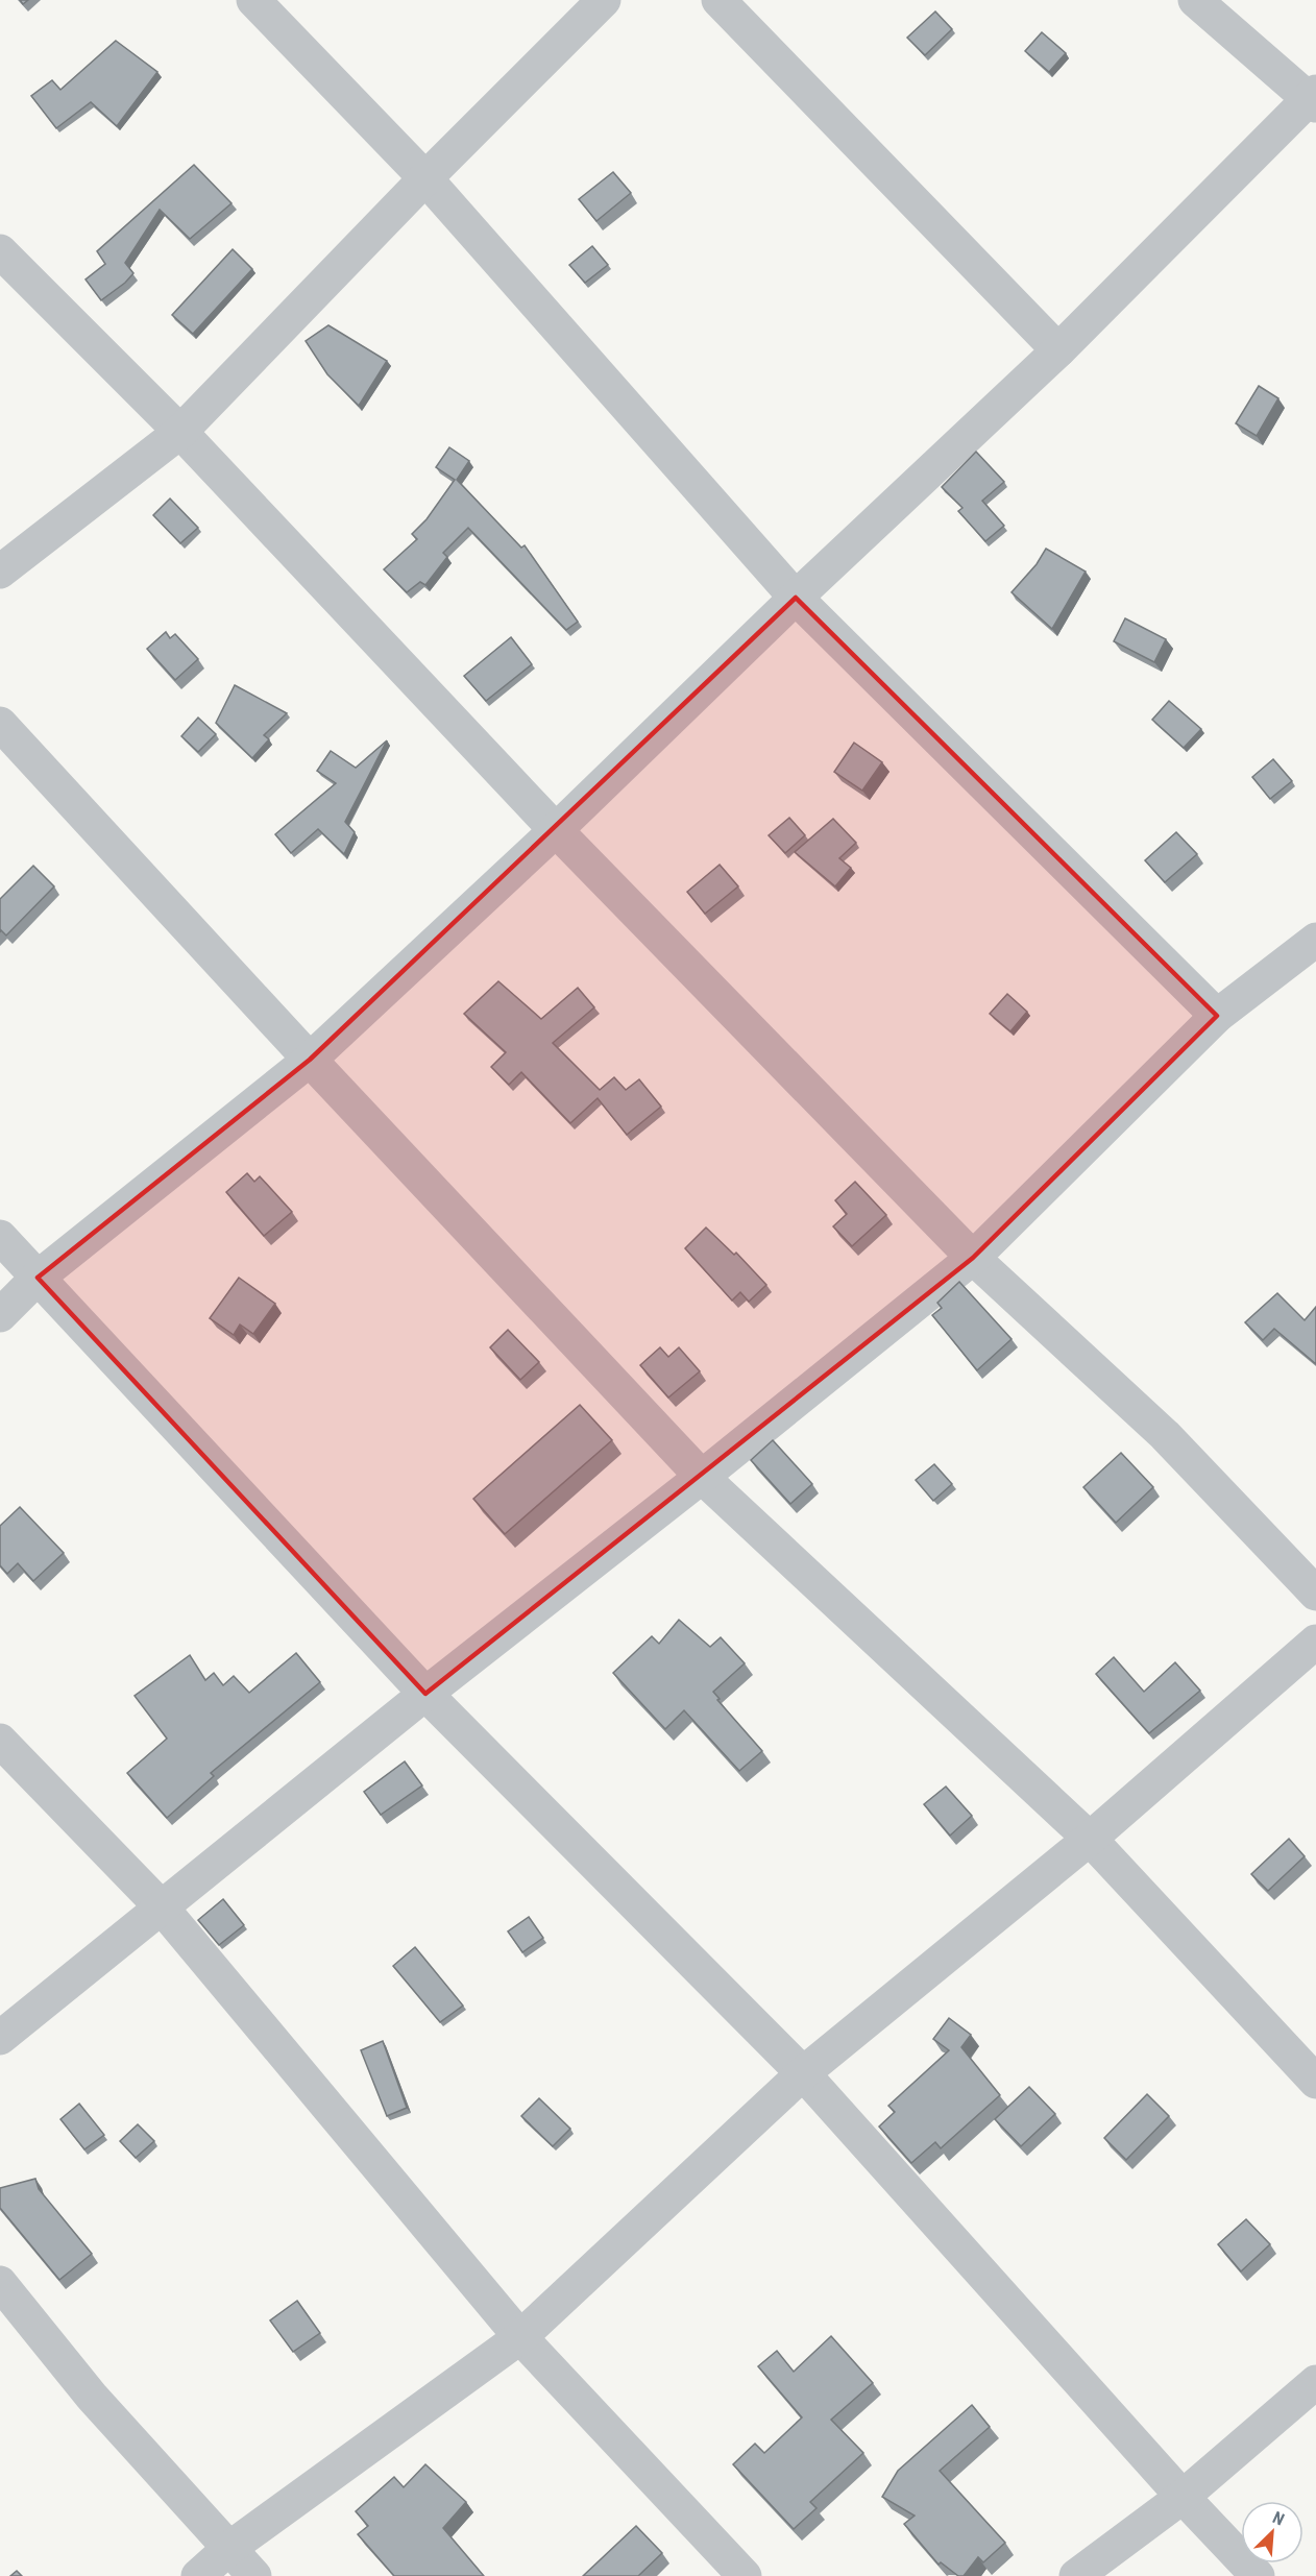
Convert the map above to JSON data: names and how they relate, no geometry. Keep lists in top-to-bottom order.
{
  "north": "top right"
}
